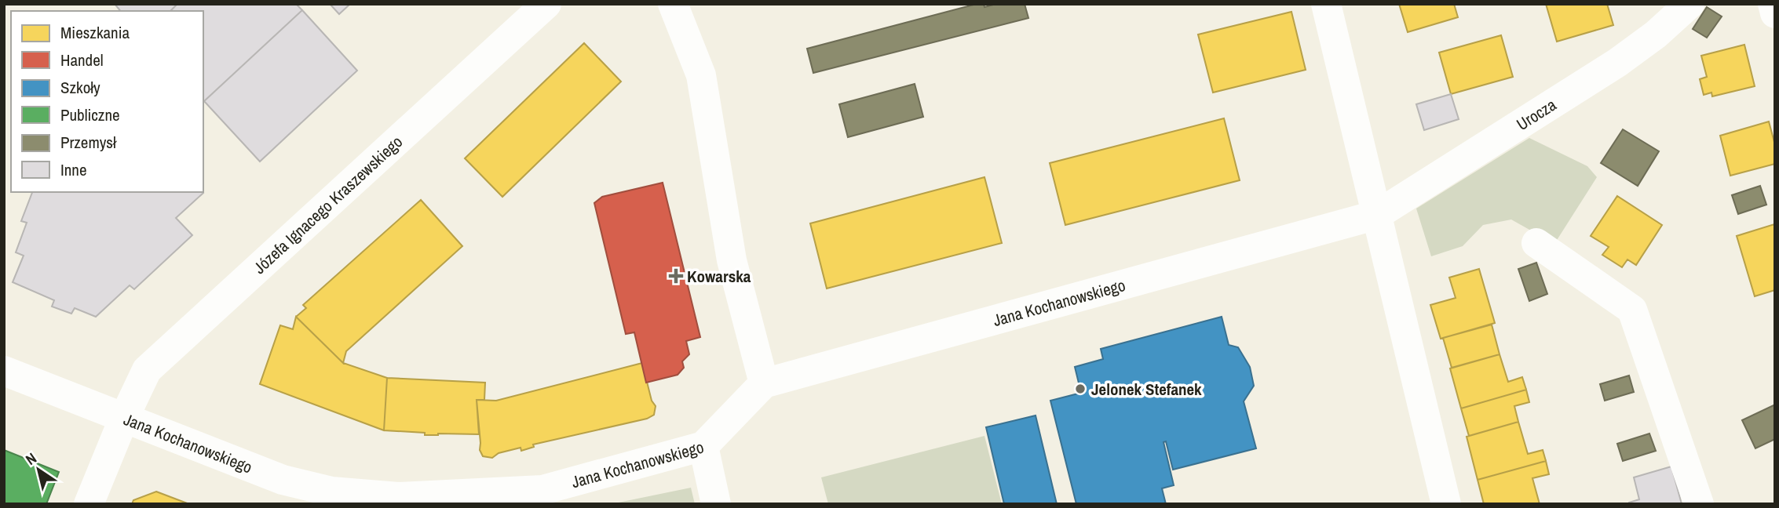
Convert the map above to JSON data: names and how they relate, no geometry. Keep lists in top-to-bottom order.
{
  "streets": {
    "street": ["Urocza", "Józefa Ignacego Kraszewskiego", "Jana Kochanowskiego"]
  },
  "crossings": [
    ["Urocza", "Jana Kochanowskiego"],
    ["Józefa Ignacego Kraszewskiego", "Jana Kochanowskiego"]
  ],
  "places": {
    "health": ["Kowarska"],
    "other": ["Jelonek Stefanek"]
  },
  "legend": [
    "Mieszkania",
    "Handel",
    "Szkoły",
    "Publiczne",
    "Przemysł",
    "Inne"
  ],
  "north": "top left"
}
